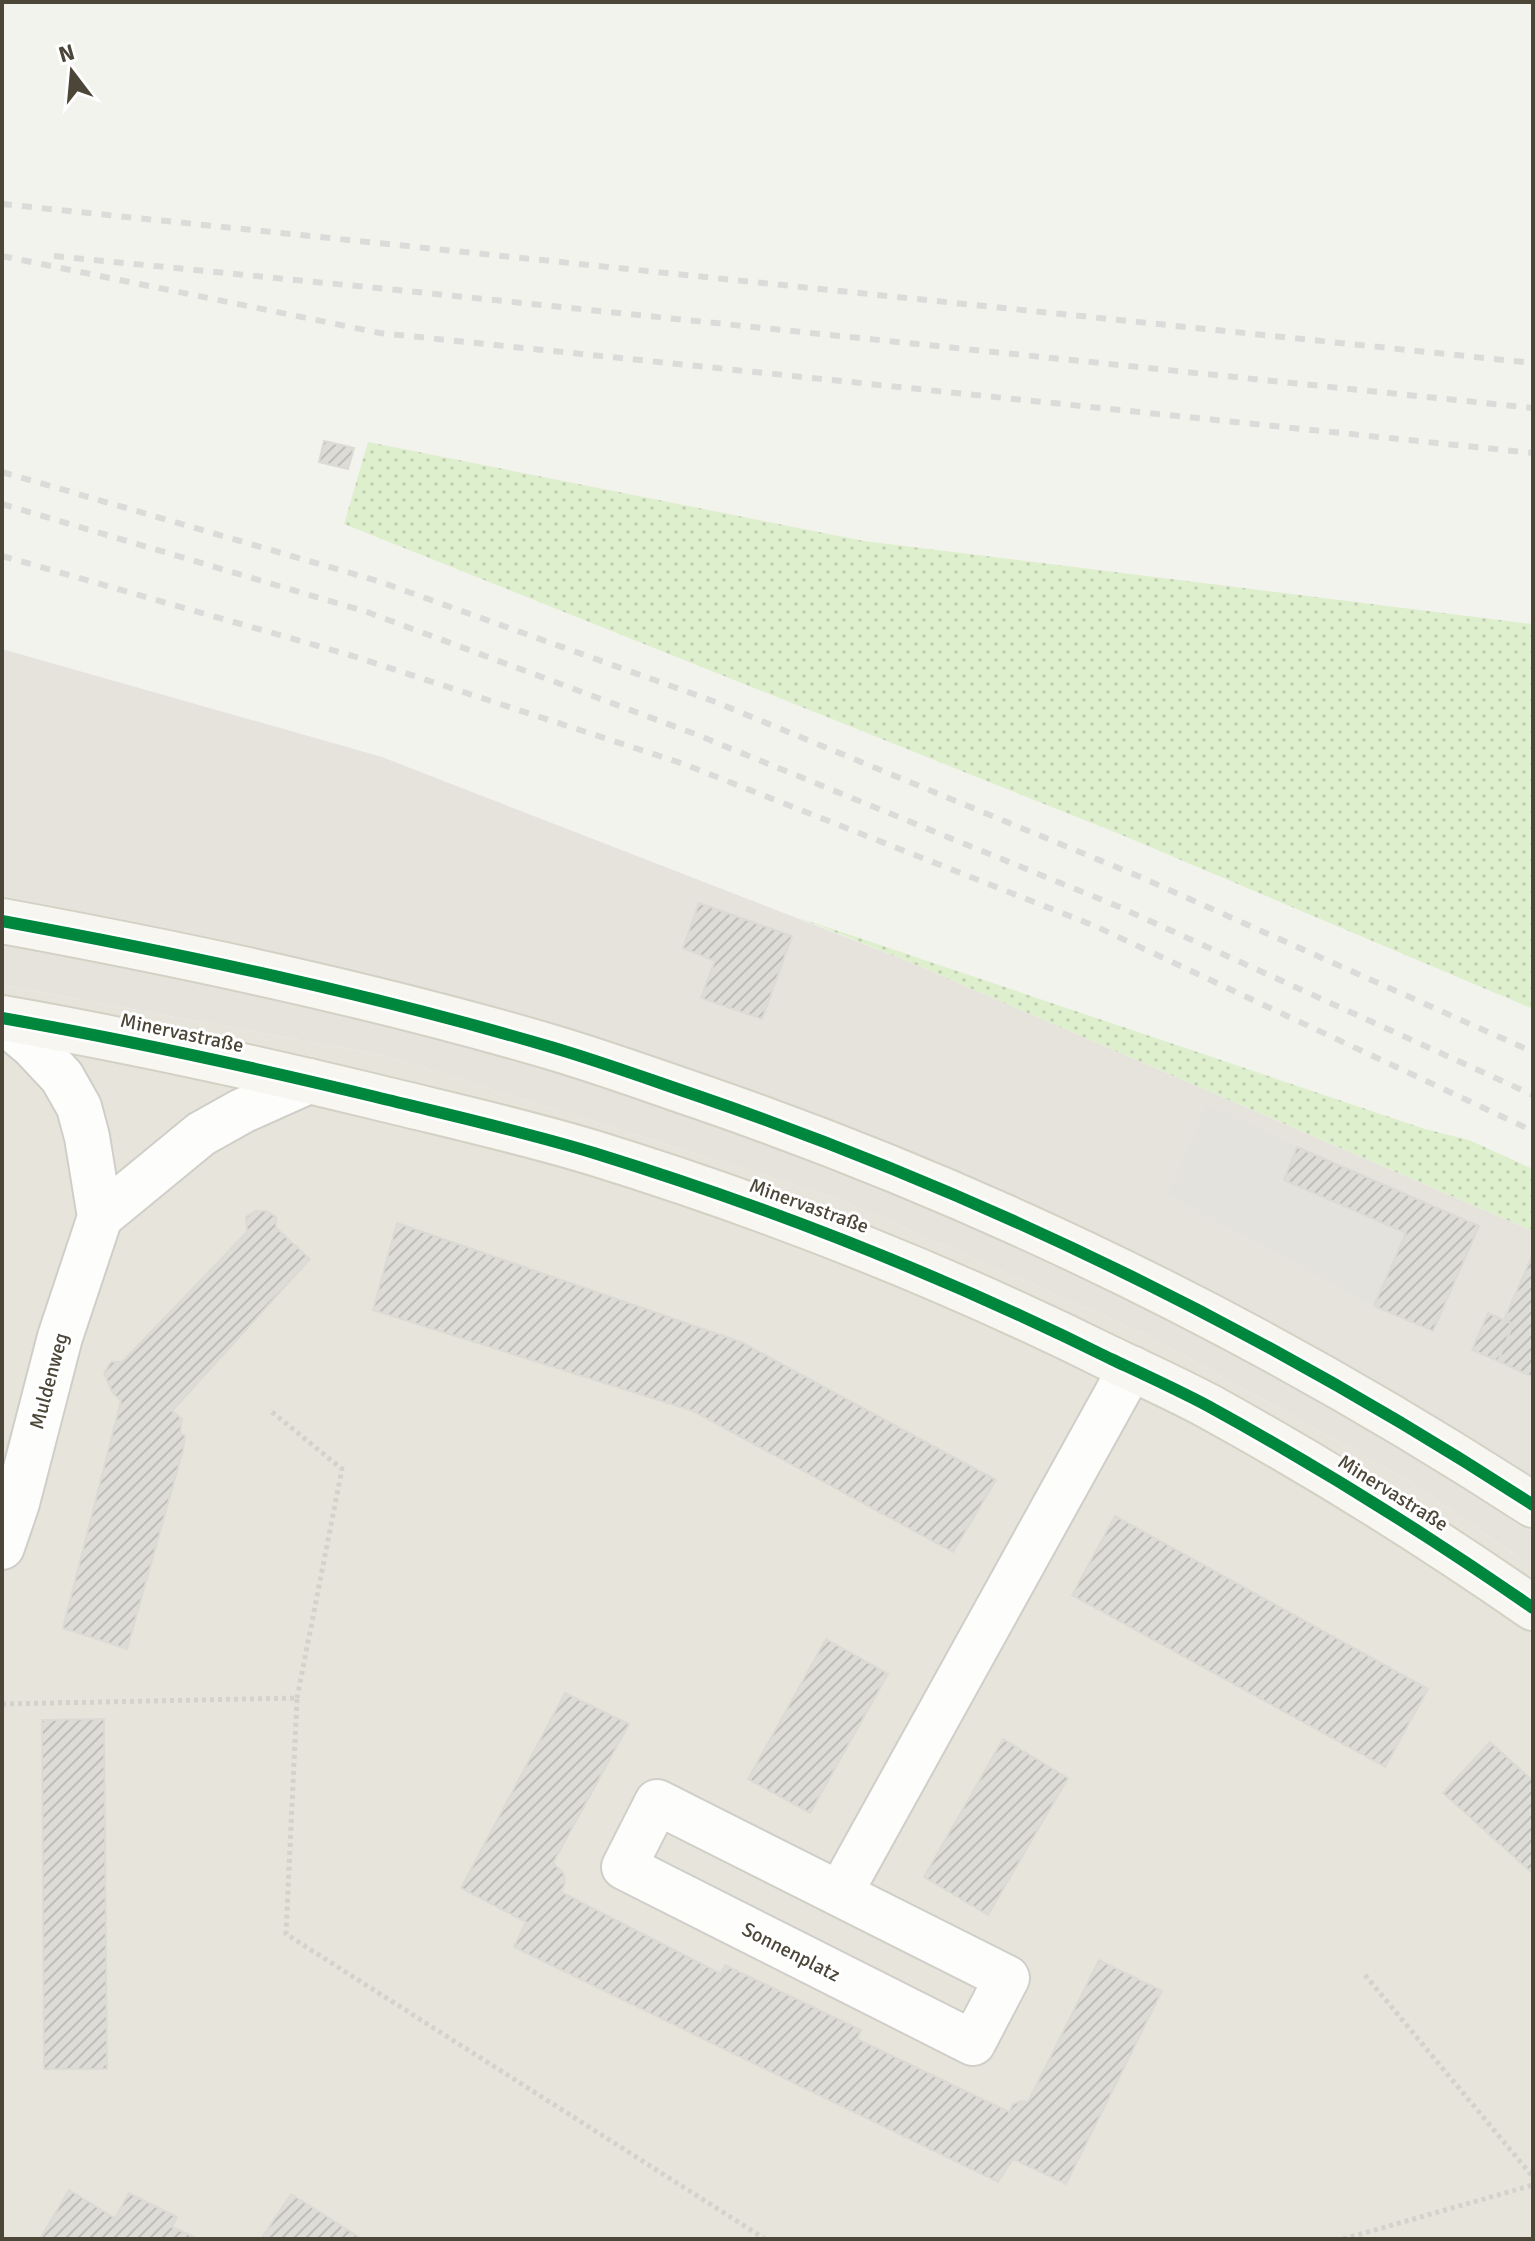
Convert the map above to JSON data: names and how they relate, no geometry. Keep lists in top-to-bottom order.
{
  "streets": {
    "main road": ["Minervastraße"],
    "street": ["Muldenweg", "Sonnenplatz"]
  },
  "crossings": [
    ["Minervastraße", "Muldenweg"]
  ],
  "north": "top"
}
